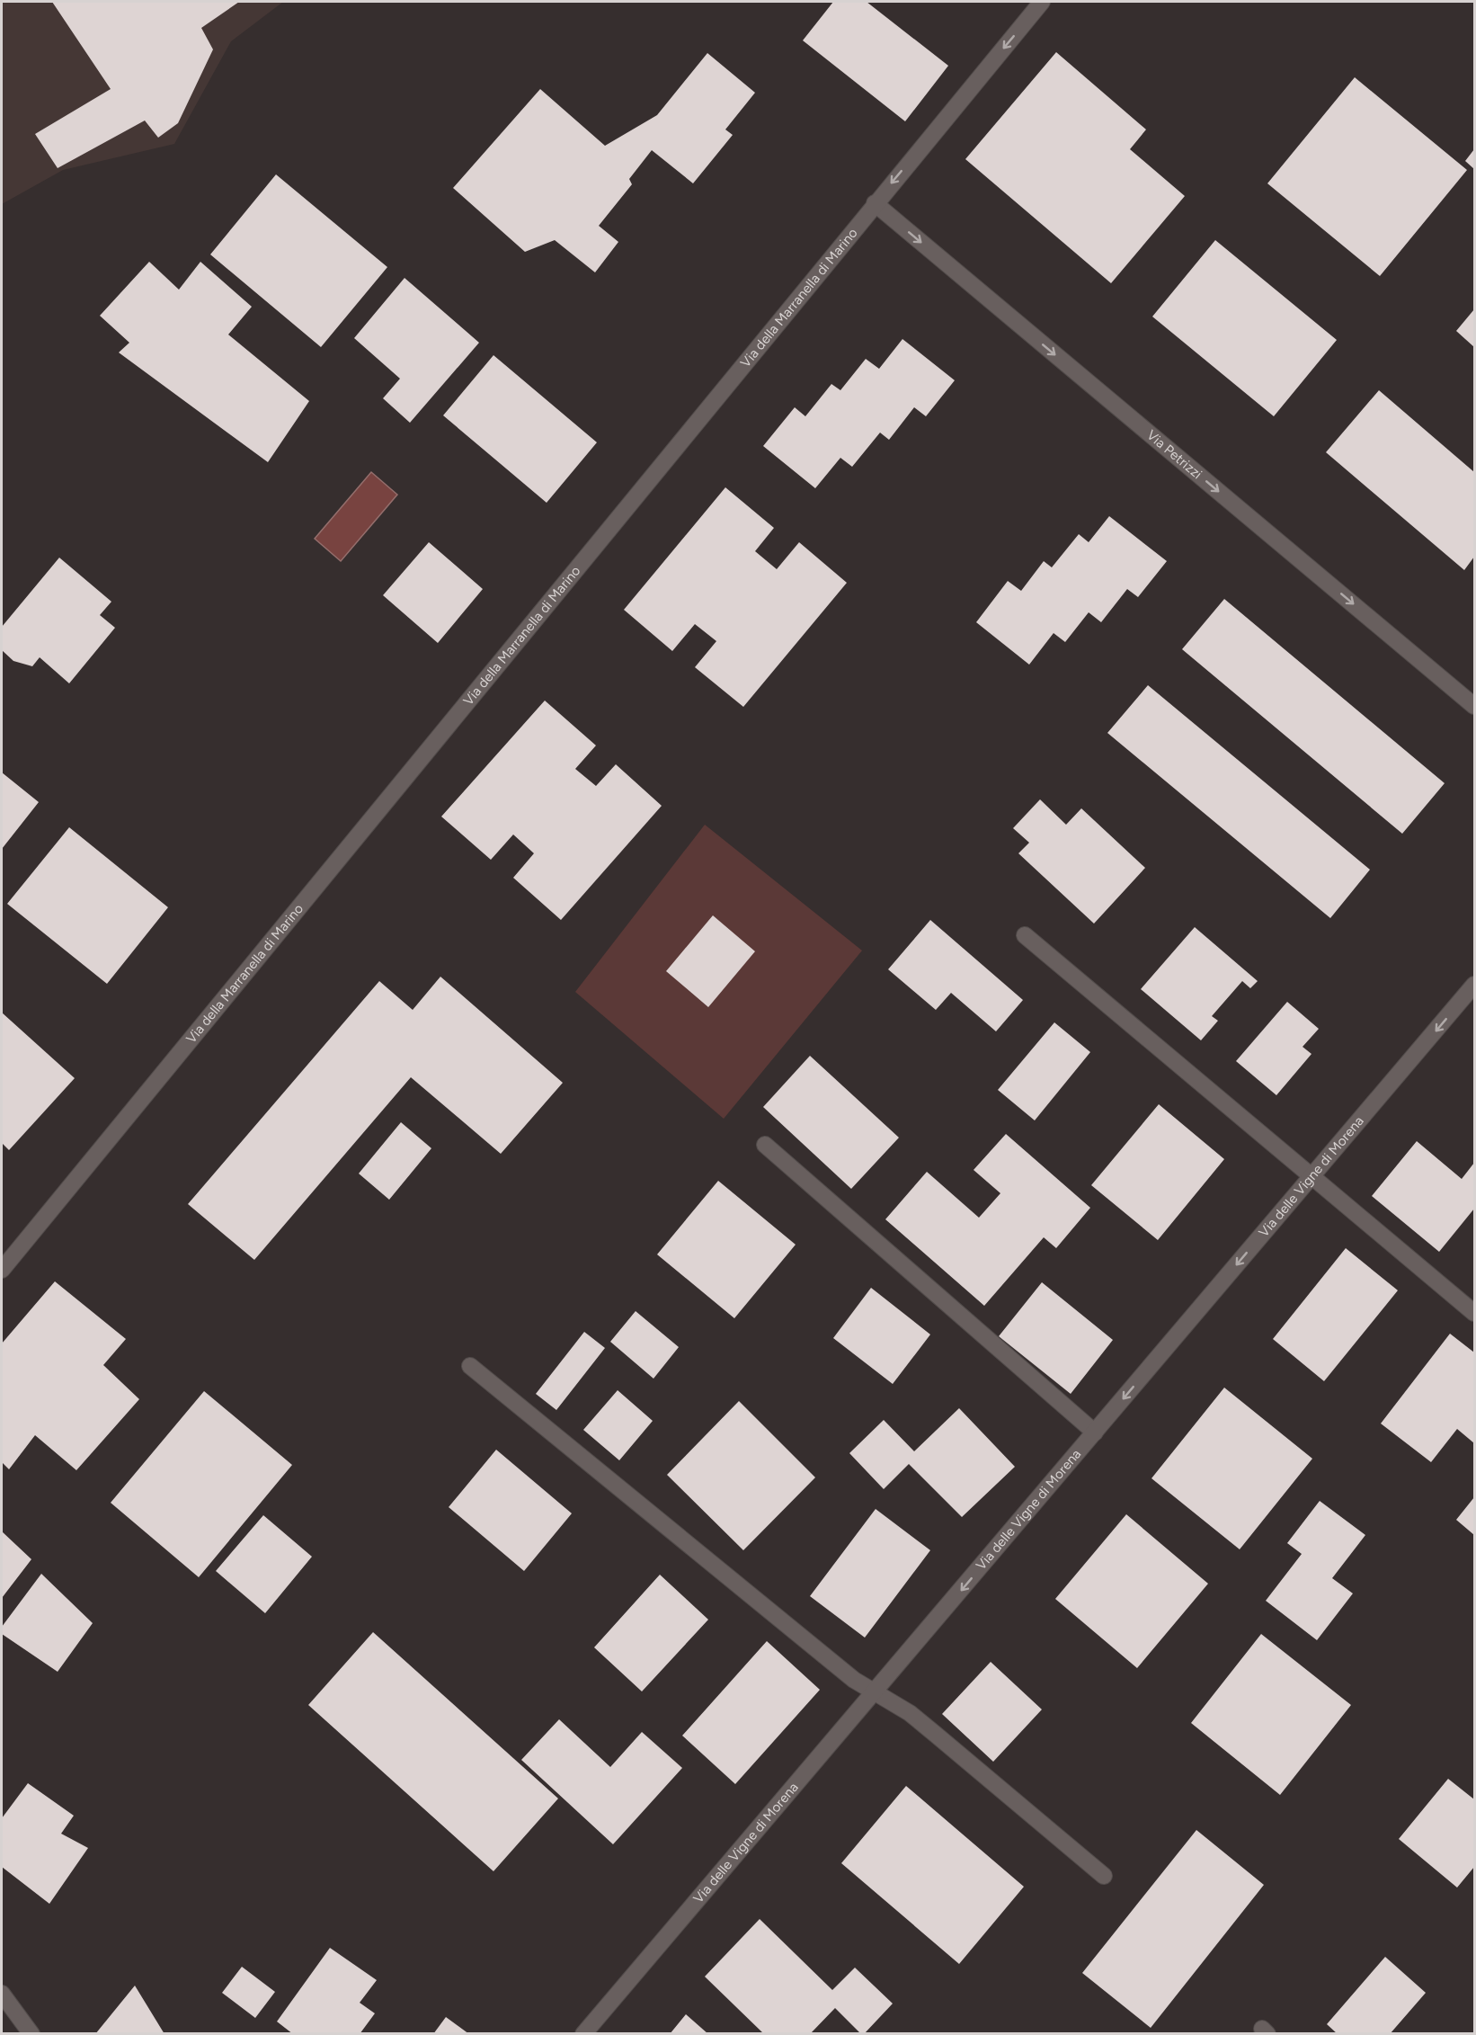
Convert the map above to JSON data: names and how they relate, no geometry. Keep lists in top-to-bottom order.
{
  "streets": {
    "street": ["Via della Marranella di Marino", "Via Petrizzi", "Via delle Vigne di Morena"]
  },
  "crossings": [
    ["Via della Marranella di Marino", "Via Petrizzi"]
  ],
  "one_way": ["Via Petrizzi", "Via delle Vigne di Morena"]
}
